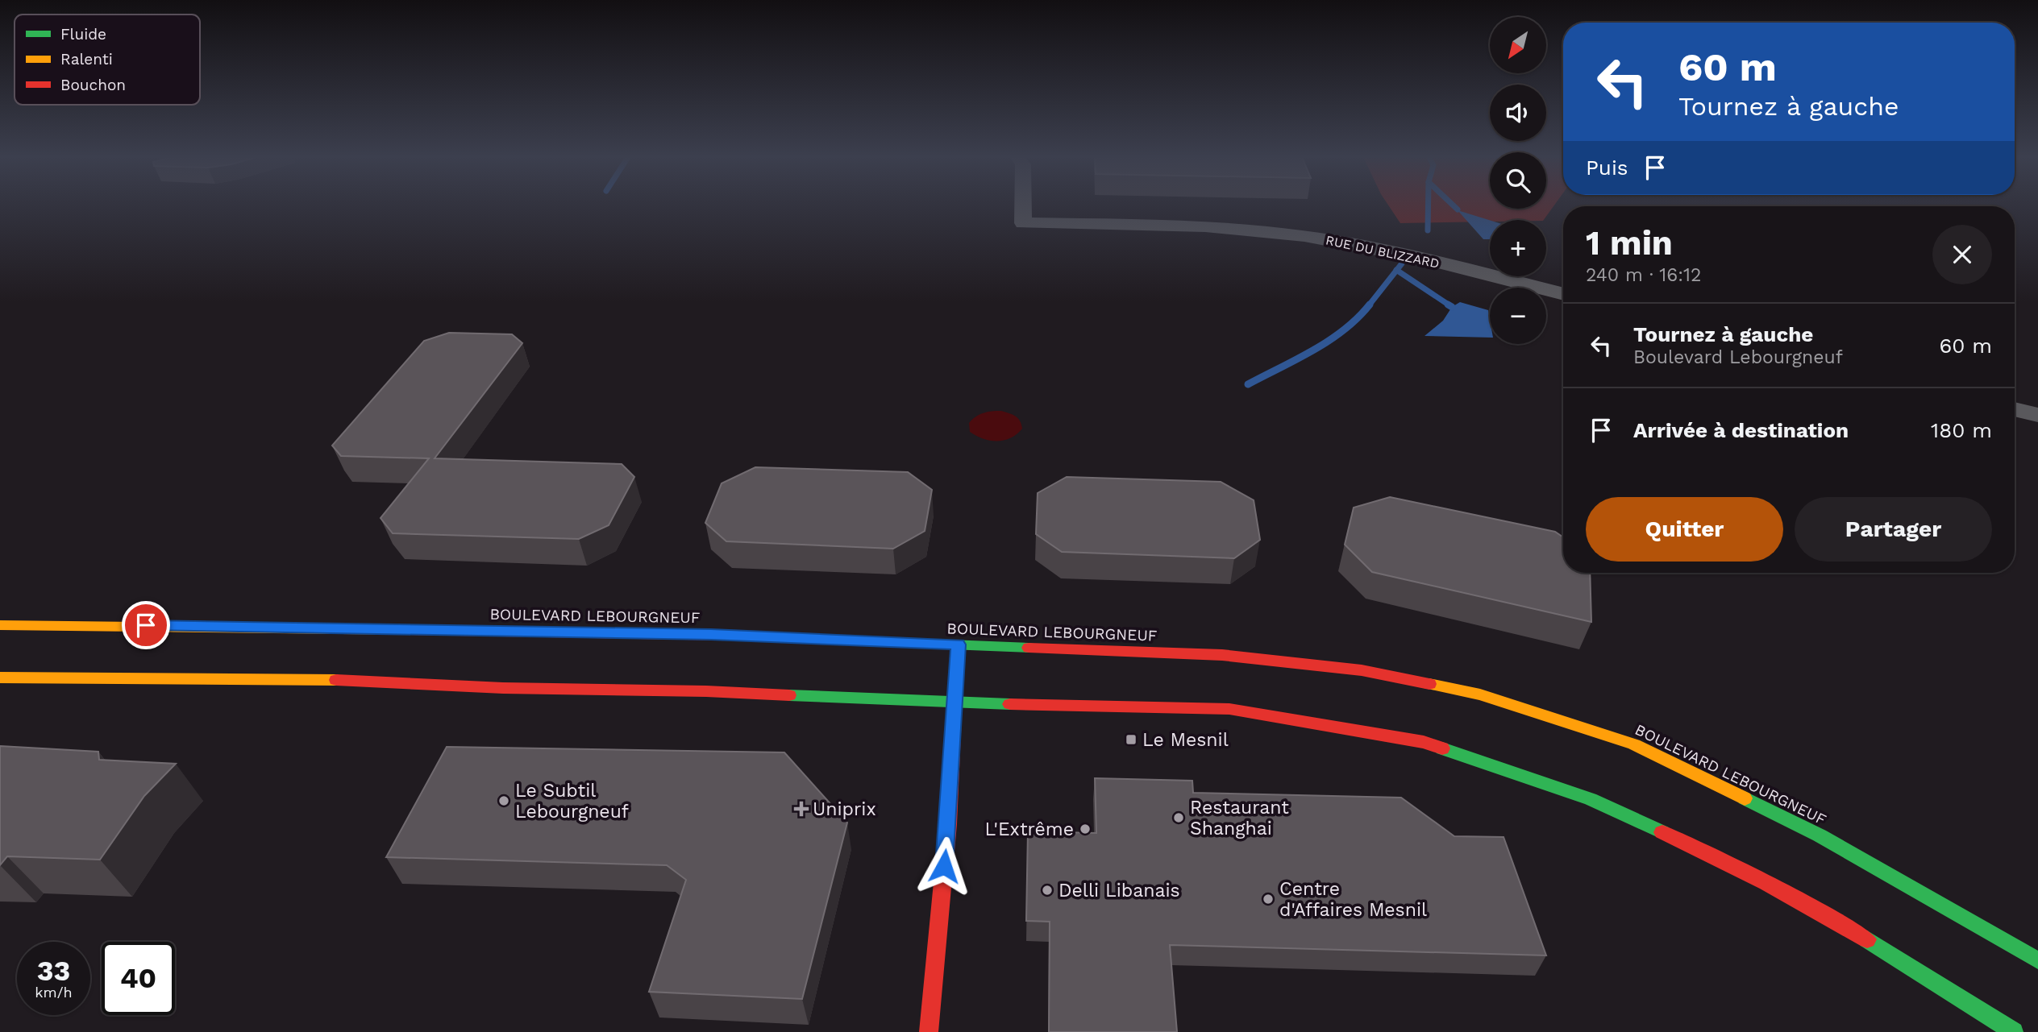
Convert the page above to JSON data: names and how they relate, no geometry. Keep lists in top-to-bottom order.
{
  "streets": {
    "main road": ["BOULEVARD LEBOURGNEUF"],
    "street": ["RUE DU BLIZZARD"]
  },
  "places": {
    "transit": ["Le Mesnil"],
    "other": [
      "Le Subtil Lebourgneuf",
      "Restaurant Shanghai",
      "L'Extrême",
      "Delli Libanais",
      "Centre d'Affaires Mesnil"
    ],
    "health": ["Uniprix"]
  },
  "legend": ["Fluide", "Ralenti", "Bouchon"],
  "north": "bottom left",
  "page": {
    "map_buttons": ["+", "−"],
    "turn": ["60 m", "Tournez à gauche"],
    "then": "Puis",
    "heading": ["1 min", "240 m · 16:12"],
    "list": [
      {
        "name": "Tournez à gauche",
        "note": "Boulevard Lebourgneuf",
        "value": "60 m"
      },
      {
        "name": "Arrivée à destination",
        "value": "180 m"
      }
    ],
    "buttons": ["Quitter", "Partager"],
    "speed": "33 km/h",
    "limit": "40"
  }
}
